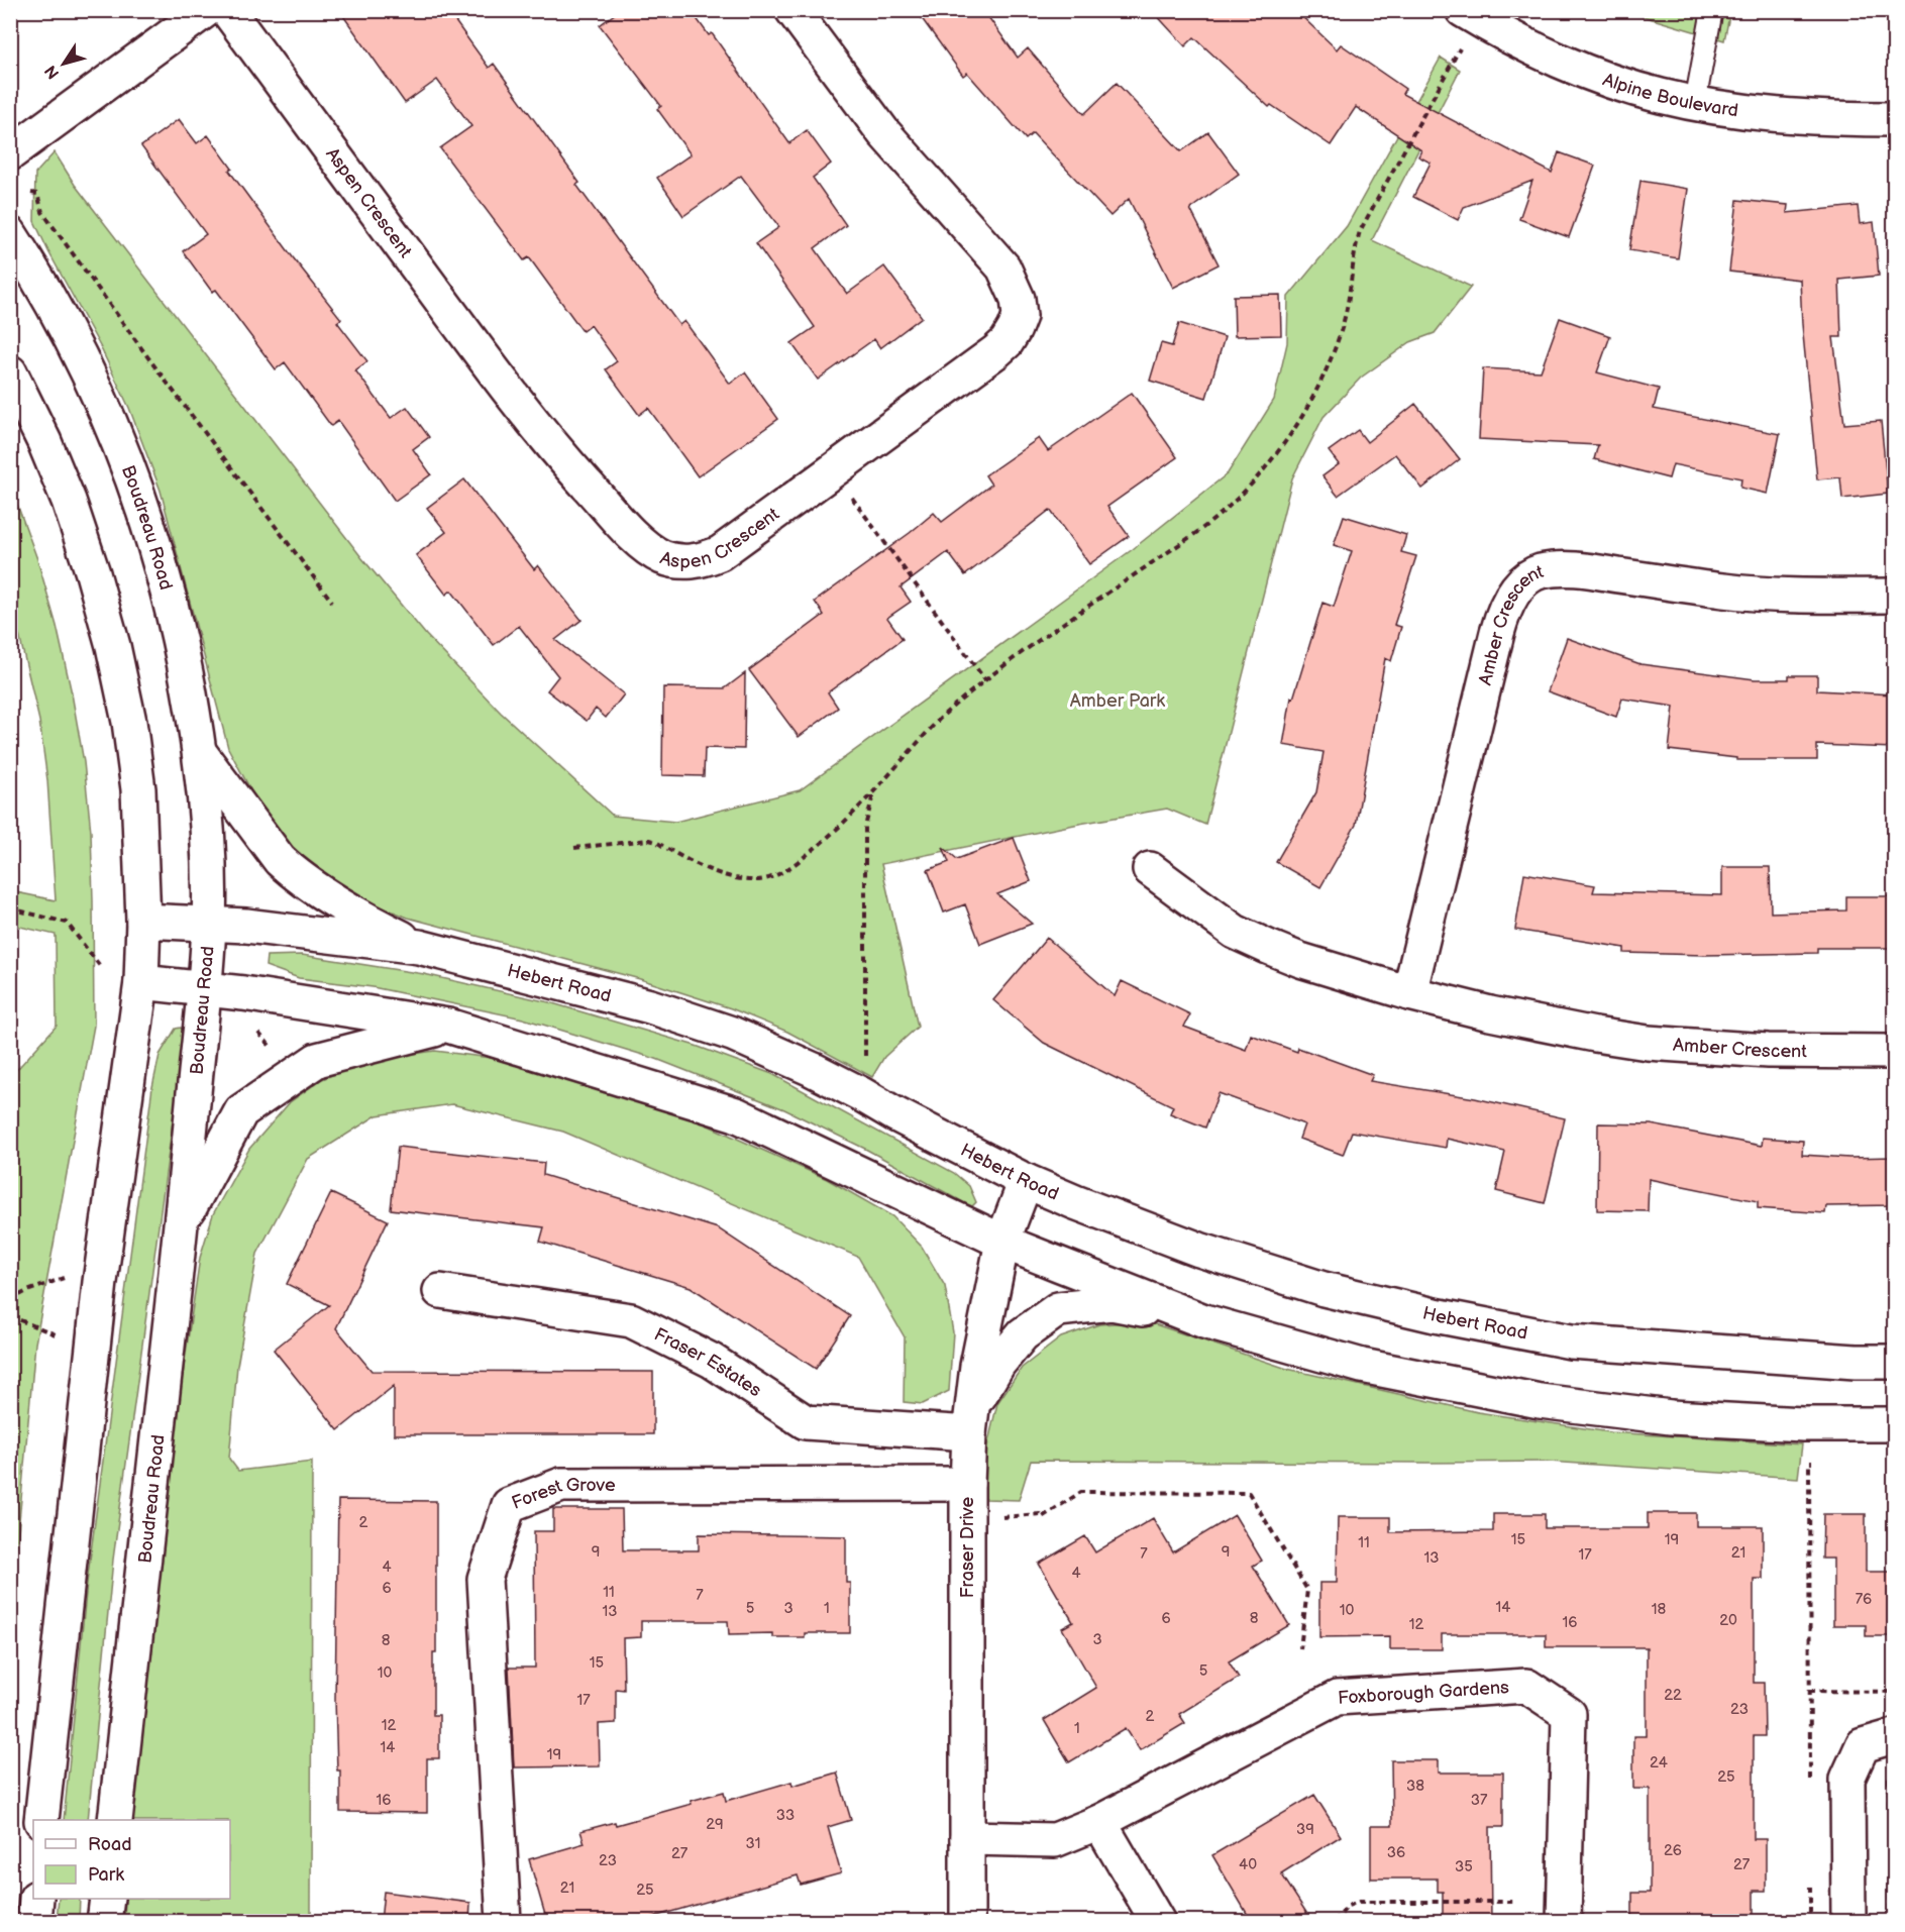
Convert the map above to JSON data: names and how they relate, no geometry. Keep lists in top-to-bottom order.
{
  "streets": {
    "main road": [
      "Alpine Boulevard",
      "Aspen Crescent",
      "Boudreau Road",
      "Amber Crescent",
      "Hebert Road",
      "Fraser Estates",
      "Forest Grove",
      "Fraser Drive",
      "Foxborough Gardens"
    ]
  },
  "crossings": [
    ["Boudreau Road", "Hebert Road"],
    ["Hebert Road", "Fraser Drive"],
    ["Fraser Estates", "Fraser Drive"],
    ["Forest Grove", "Fraser Drive"]
  ],
  "parks": ["Amber Park"],
  "house_numbers": [
    "2",
    "15",
    "19",
    "11",
    "9",
    "9",
    "21",
    "7",
    "17",
    "13",
    "4",
    "4",
    "6",
    "11",
    "7",
    "76",
    "14",
    "5",
    "3",
    "1",
    "18",
    "10",
    "13",
    "6",
    "8",
    "20",
    "16",
    "12",
    "3",
    "8",
    "15",
    "5",
    "10",
    "22",
    "17",
    "23",
    "2",
    "12",
    "1",
    "14",
    "19",
    "24",
    "25",
    "38",
    "16",
    "37",
    "33",
    "29",
    "39",
    "31",
    "26",
    "36",
    "27",
    "23",
    "40",
    "27",
    "35",
    "21",
    "25"
  ],
  "legend": ["Road", "Park"],
  "north": "bottom left"
}
